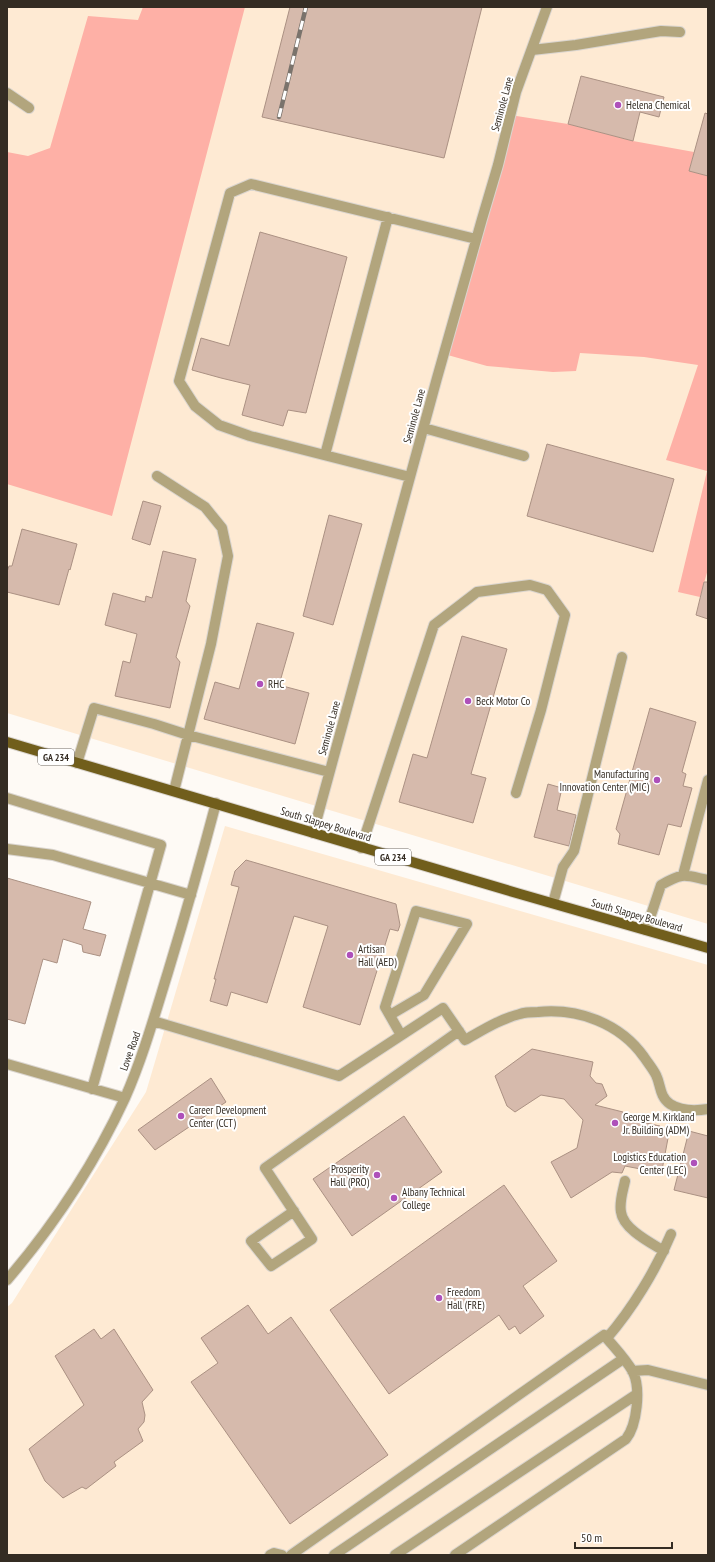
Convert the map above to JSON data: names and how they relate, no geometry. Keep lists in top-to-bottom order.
{
  "streets": {
    "main road": ["GA 234", "South Slappey Boulevard"],
    "street": ["Seminole Lane", "Lowe Road"]
  },
  "crossings": [
    ["Seminole Lane", "South Slappey Boulevard"],
    ["South Slappey Boulevard", "Lowe Road"]
  ],
  "places": [
    "Helena Chemical",
    "RHC",
    "Beck Motor Co",
    "Manufacturing Innovation Center (MIC)",
    "Artisan Hall (AED)",
    "Career Development Center (CCT)",
    "George M. Kirkland Jr. Building (ADM)",
    "Logistics Education Center (LEC)",
    "Prosperity Hall (PRO)",
    "Albany Technical College",
    "Freedom Hall (FRE)"
  ],
  "scale_bar": "50 m"
}
